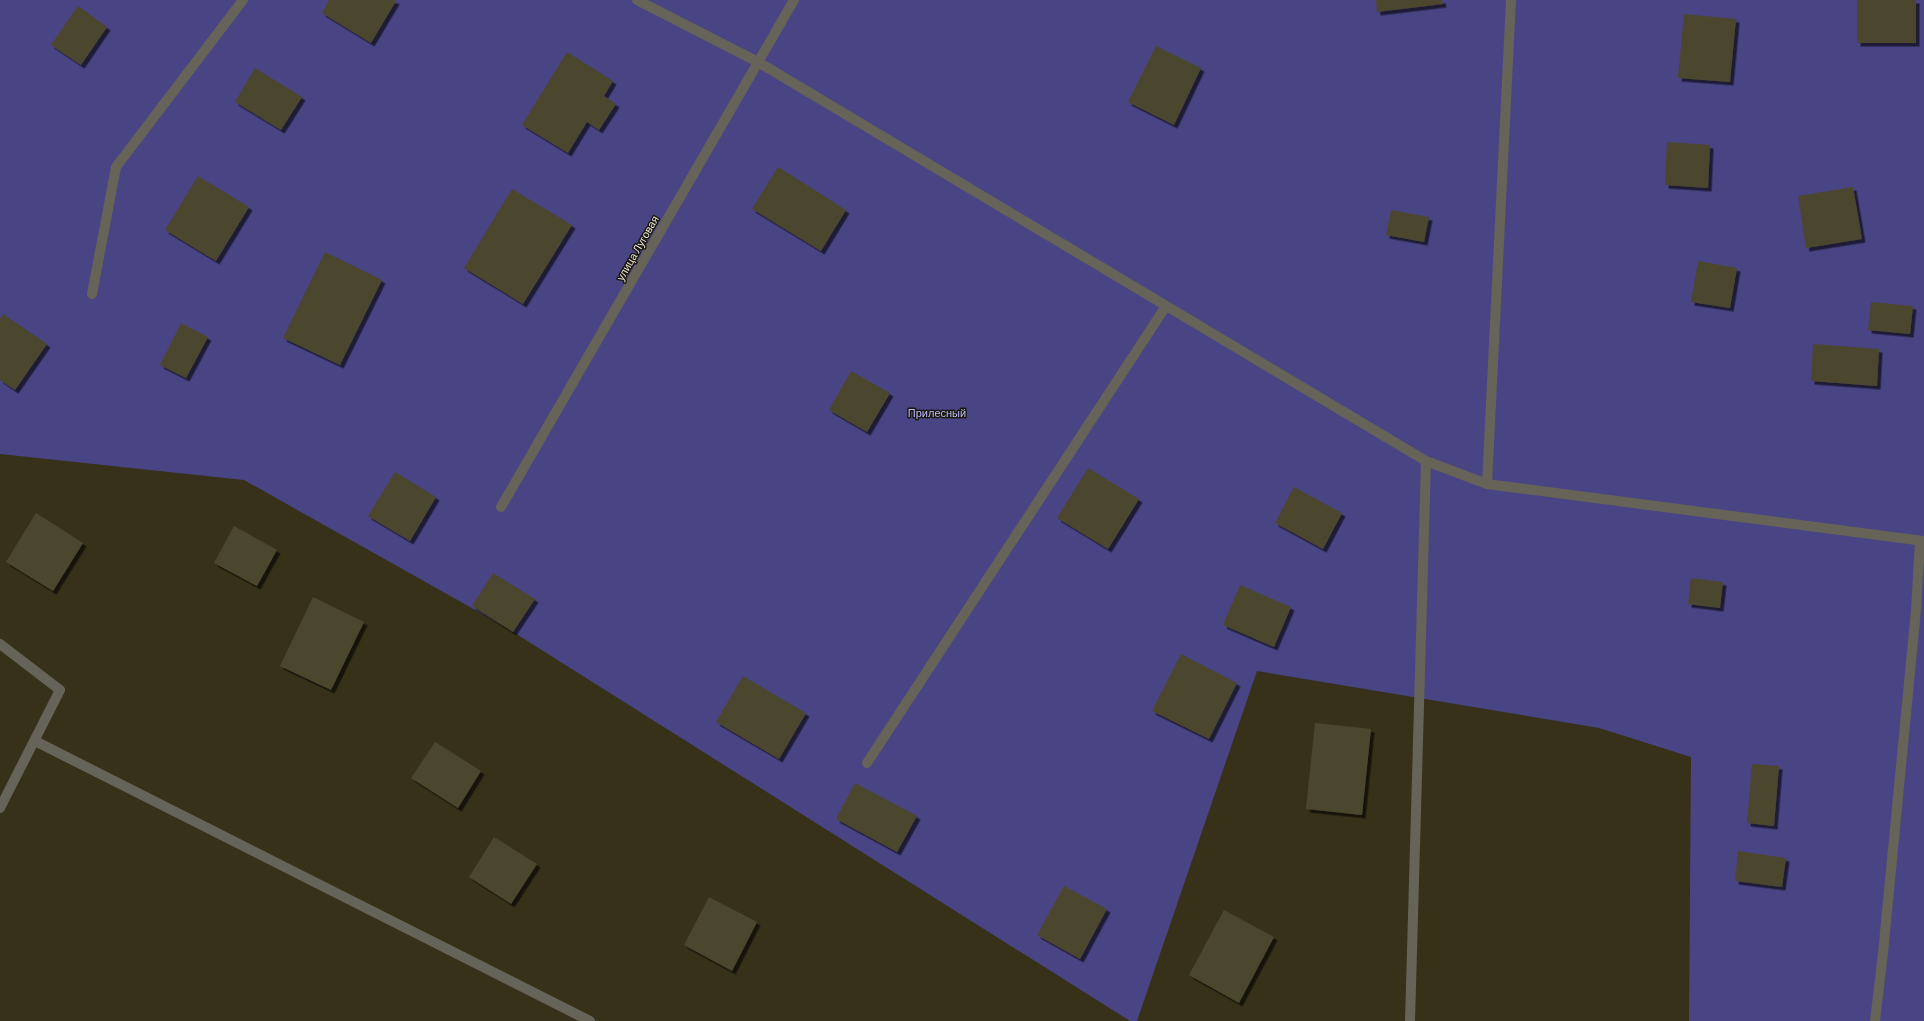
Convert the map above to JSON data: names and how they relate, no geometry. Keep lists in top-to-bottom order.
{
  "streets": {
    "street": ["улица Луговая"]
  },
  "parks": ["Прилесный"]
}
